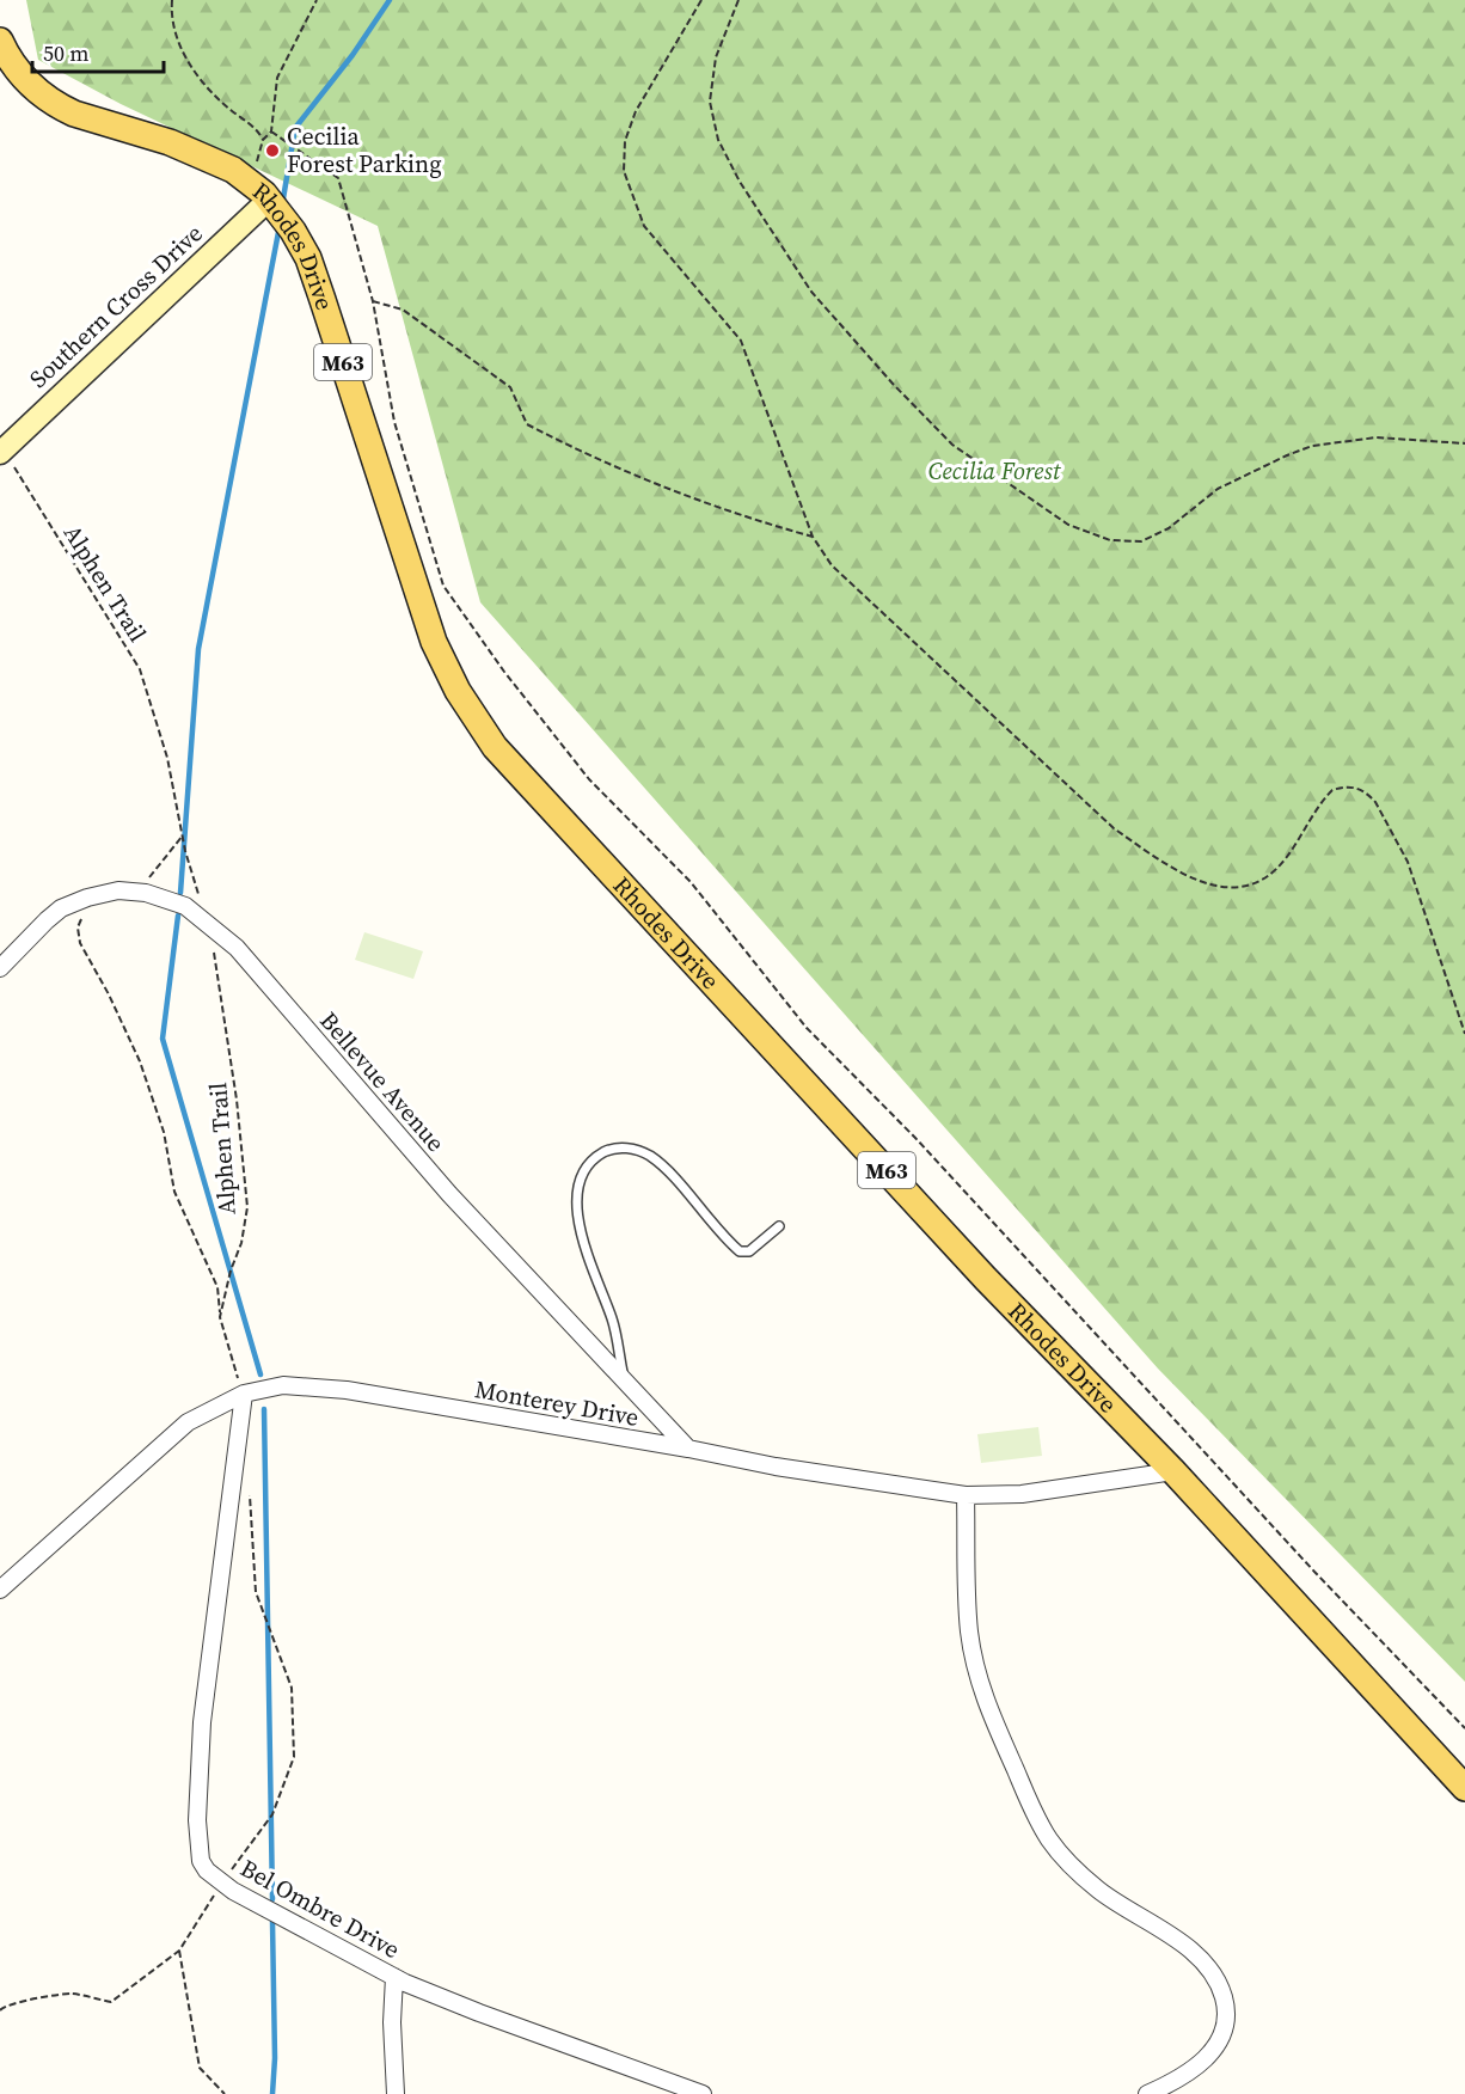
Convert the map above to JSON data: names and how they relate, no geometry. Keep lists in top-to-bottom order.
{
  "streets": {
    "main road": ["Rhodes Drive", "M63"],
    "street": [
      "Southern Cross Drive",
      "Bellevue Avenue",
      "Monterey Drive",
      "Bel Ombre Drive"
    ],
    "path": ["Alphen Trail"]
  },
  "crossings": [
    ["Rhodes Drive", "Southern Cross Drive"],
    ["Rhodes Drive", "Monterey Drive"],
    ["Southern Cross Drive", "Alphen Trail"],
    ["Alphen Trail", "Bellevue Avenue"],
    ["Bellevue Avenue", "Monterey Drive"],
    ["Monterey Drive", "Bel Ombre Drive"]
  ],
  "parks": ["Cecilia Forest"],
  "places": ["Cecilia Forest Parking"],
  "scale_bar": "50 m"
}
